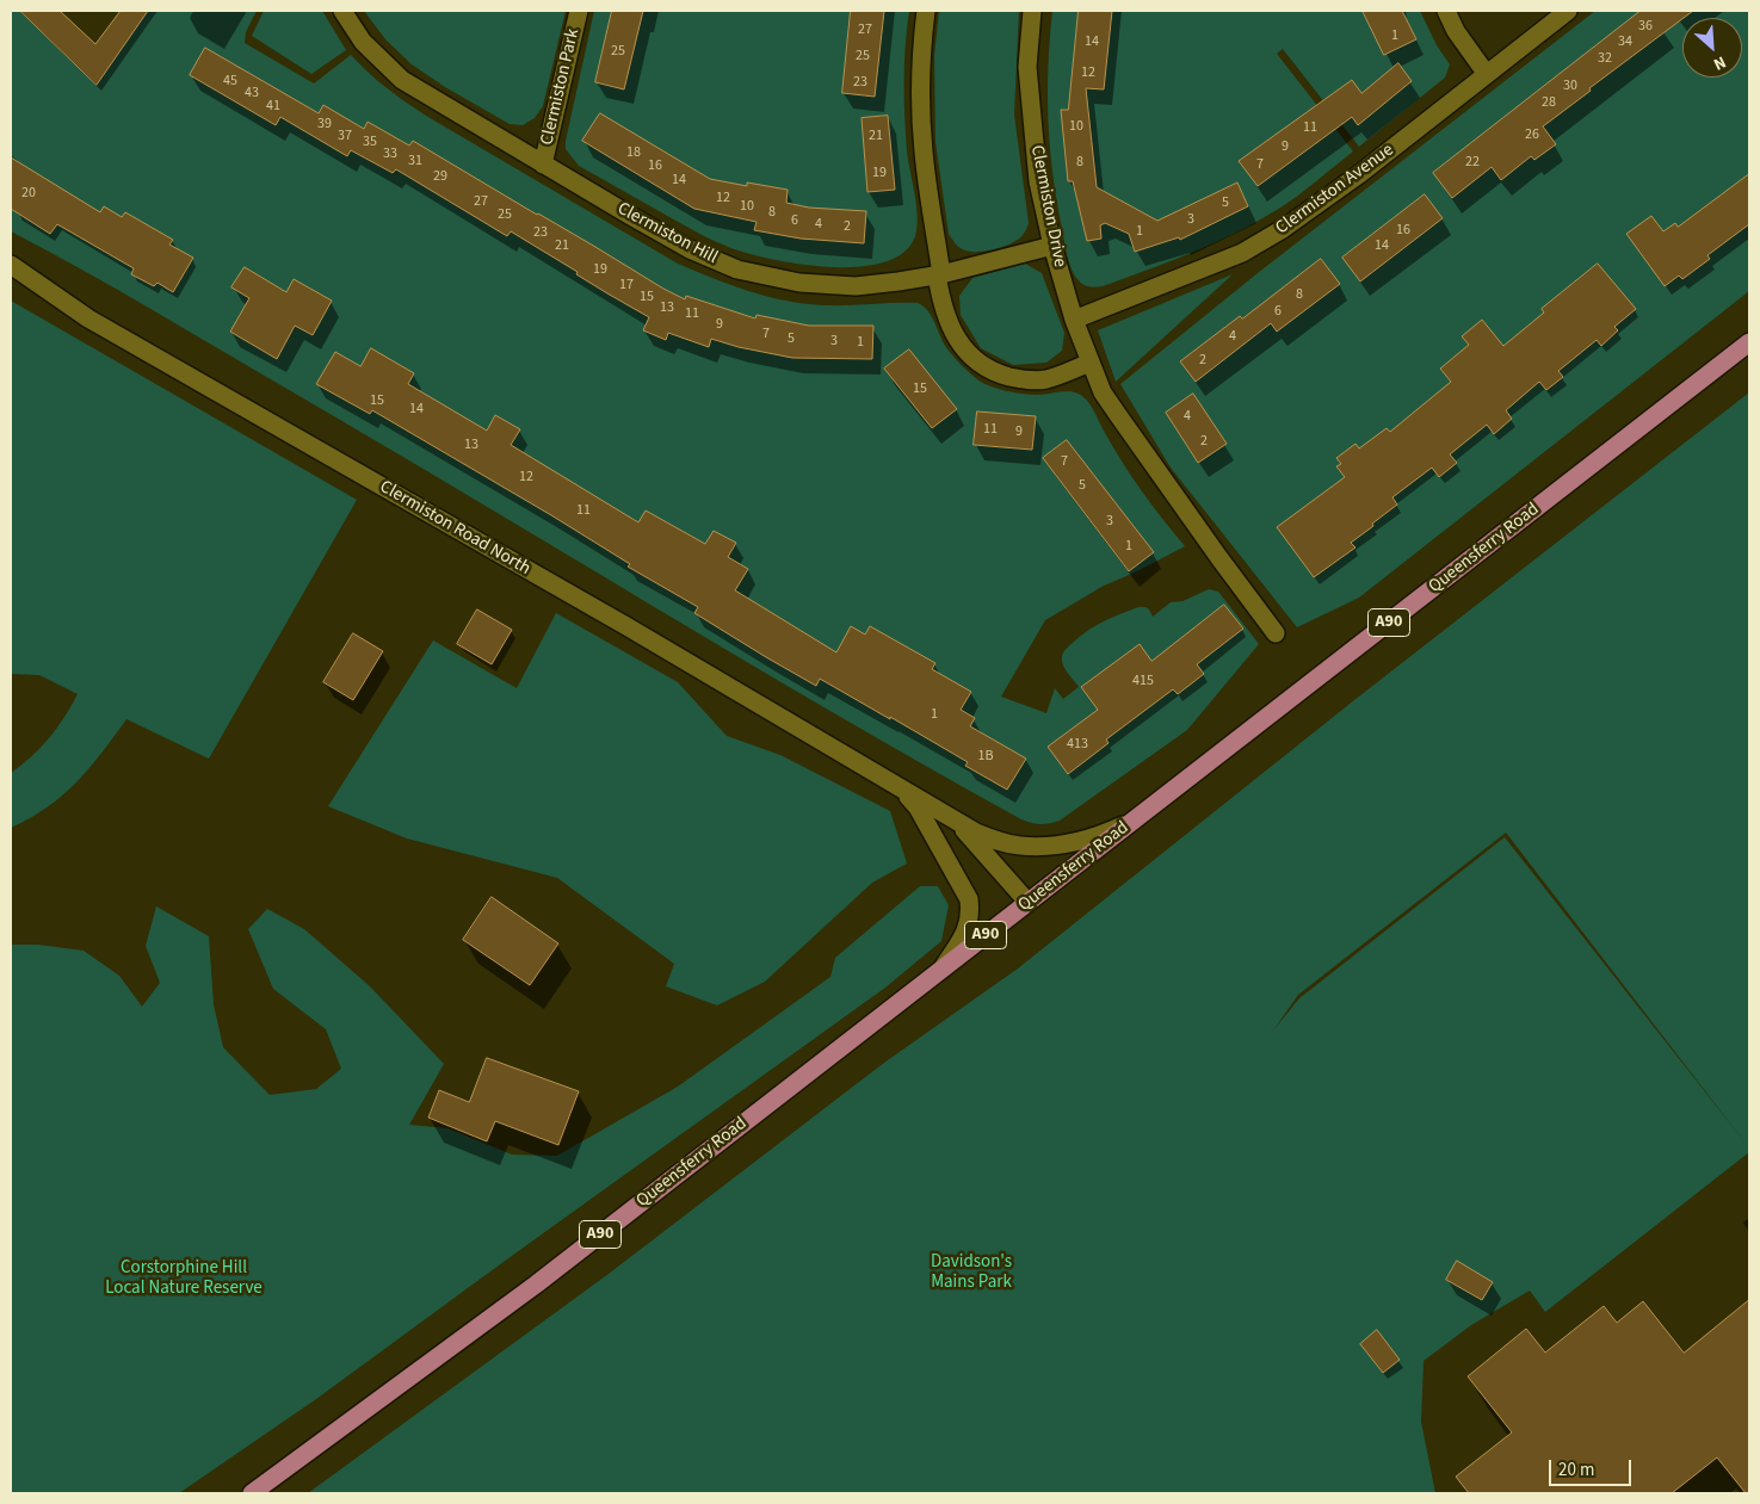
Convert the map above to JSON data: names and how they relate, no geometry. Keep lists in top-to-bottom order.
{
  "streets": {
    "main road": ["Queensferry Road", "A90"],
    "street": [
      "Clermiston Park",
      "Clermiston Avenue",
      "Clermiston Drive",
      "Clermiston Hill",
      "Clermiston Road North"
    ]
  },
  "crossings": [
    ["Clermiston Park", "Clermiston Hill"],
    ["Clermiston Avenue", "Clermiston Drive"],
    ["Clermiston Drive", "Clermiston Hill"],
    ["Clermiston Road North", "Queensferry Road"]
  ],
  "parks": ["Davidson's Mains Park", "Corstorphine Hill Local Nature Reserve"],
  "house_numbers": [
    "36",
    "27",
    "1",
    "14",
    "34",
    "25",
    "25",
    "32",
    "12",
    "45",
    "23",
    "30",
    "43",
    "28",
    "41",
    "39",
    "10",
    "11",
    "26",
    "37",
    "21",
    "35",
    "9",
    "18",
    "33",
    "31",
    "8",
    "22",
    "7",
    "16",
    "19",
    "29",
    "14",
    "20",
    "12",
    "27",
    "5",
    "10",
    "8",
    "25",
    "3",
    "6",
    "4",
    "2",
    "16",
    "1",
    "23",
    "21",
    "14",
    "19",
    "17",
    "8",
    "15",
    "13",
    "6",
    "11",
    "9",
    "7",
    "4",
    "5",
    "3",
    "1",
    "2",
    "15",
    "15",
    "14",
    "4",
    "11",
    "9",
    "2",
    "13",
    "7",
    "12",
    "5",
    "11",
    "3",
    "1",
    "415",
    "1",
    "413",
    "1B"
  ],
  "scale_bar": "20 m",
  "north": "bottom right"
}
